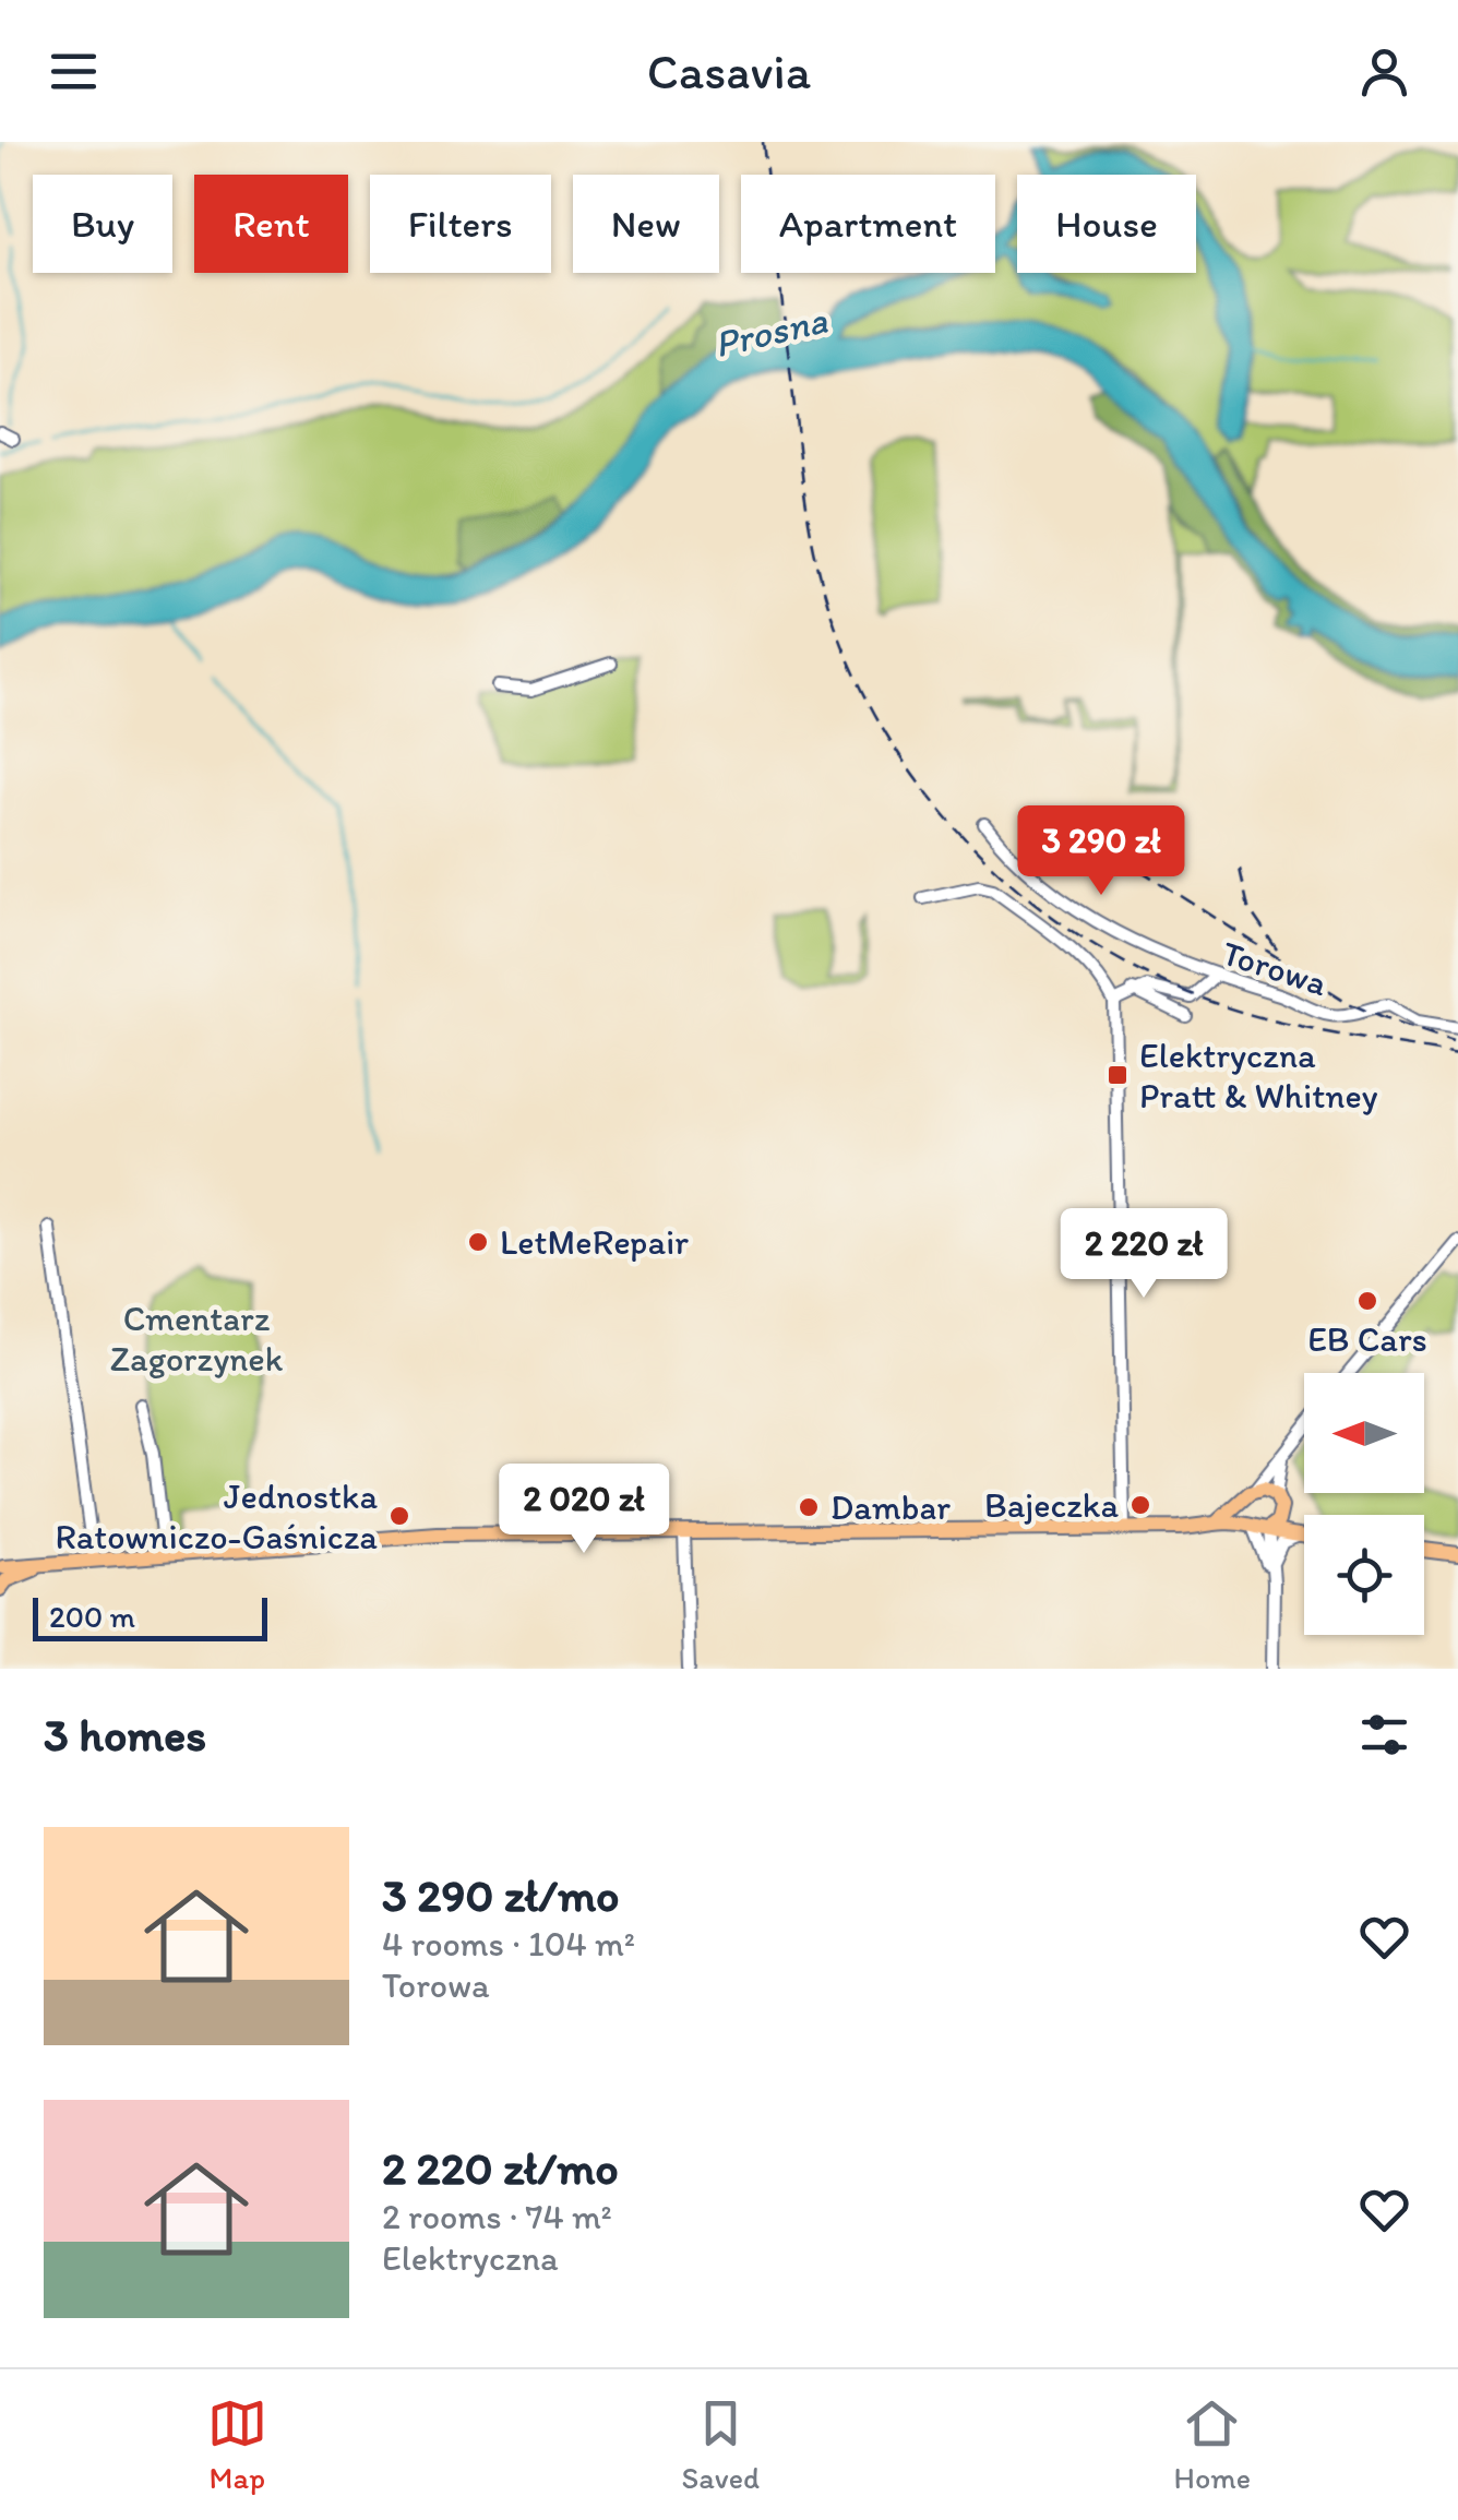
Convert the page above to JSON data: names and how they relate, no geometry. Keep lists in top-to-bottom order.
{
  "streets": {
    "street": ["Torowa"]
  },
  "water": ["Prosna"],
  "parks": ["Cmentarz Zagorzynek"],
  "places": {
    "transit": ["Elektryczna Pratt & Whitney"],
    "other": [
      "LetMeRepair",
      "EB Cars",
      "Bajeczka",
      "Dambar",
      "Jednostka Ratowniczo-Gaśnicza"
    ]
  },
  "scale_bar": "200 m",
  "north": "left",
  "page": {
    "header": "Casavia",
    "chip": [
      "Buy",
      "Rent",
      "Filters",
      "New",
      "Apartment",
      "House"
    ],
    "price": ["3 290 zł", "2 220 zł", "2 020 zł"],
    "scale": "200 m",
    "heading": "3 homes",
    "list": [
      {
        "name": "3 290 zł/mo",
        "note": "4 rooms · 104 m² · Torowa"
      },
      {
        "name": "2 220 zł/mo",
        "note": "2 rooms · 74 m² · Elektryczna"
      }
    ],
    "tabs": ["Map", "Saved", "Home"]
  }
}
